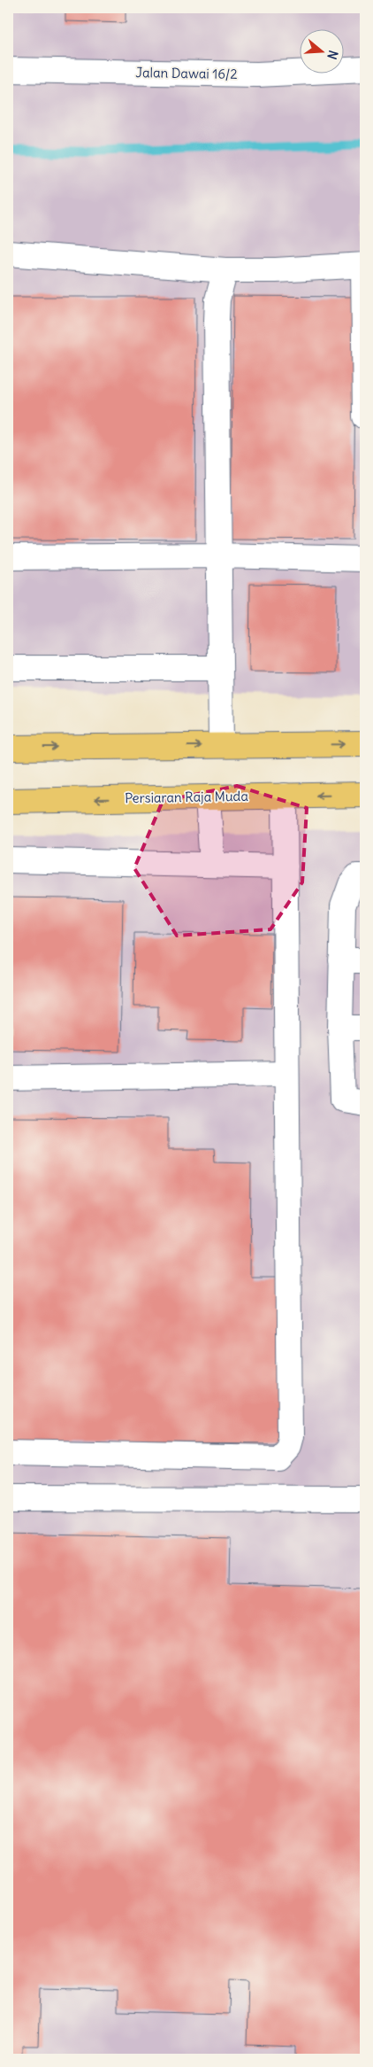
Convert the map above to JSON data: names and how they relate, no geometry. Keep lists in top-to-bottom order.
{
  "streets": {
    "main road": ["Persiaran Raja Muda"],
    "street": ["Jalan Dawai 16/2"]
  },
  "north": "right"
}
